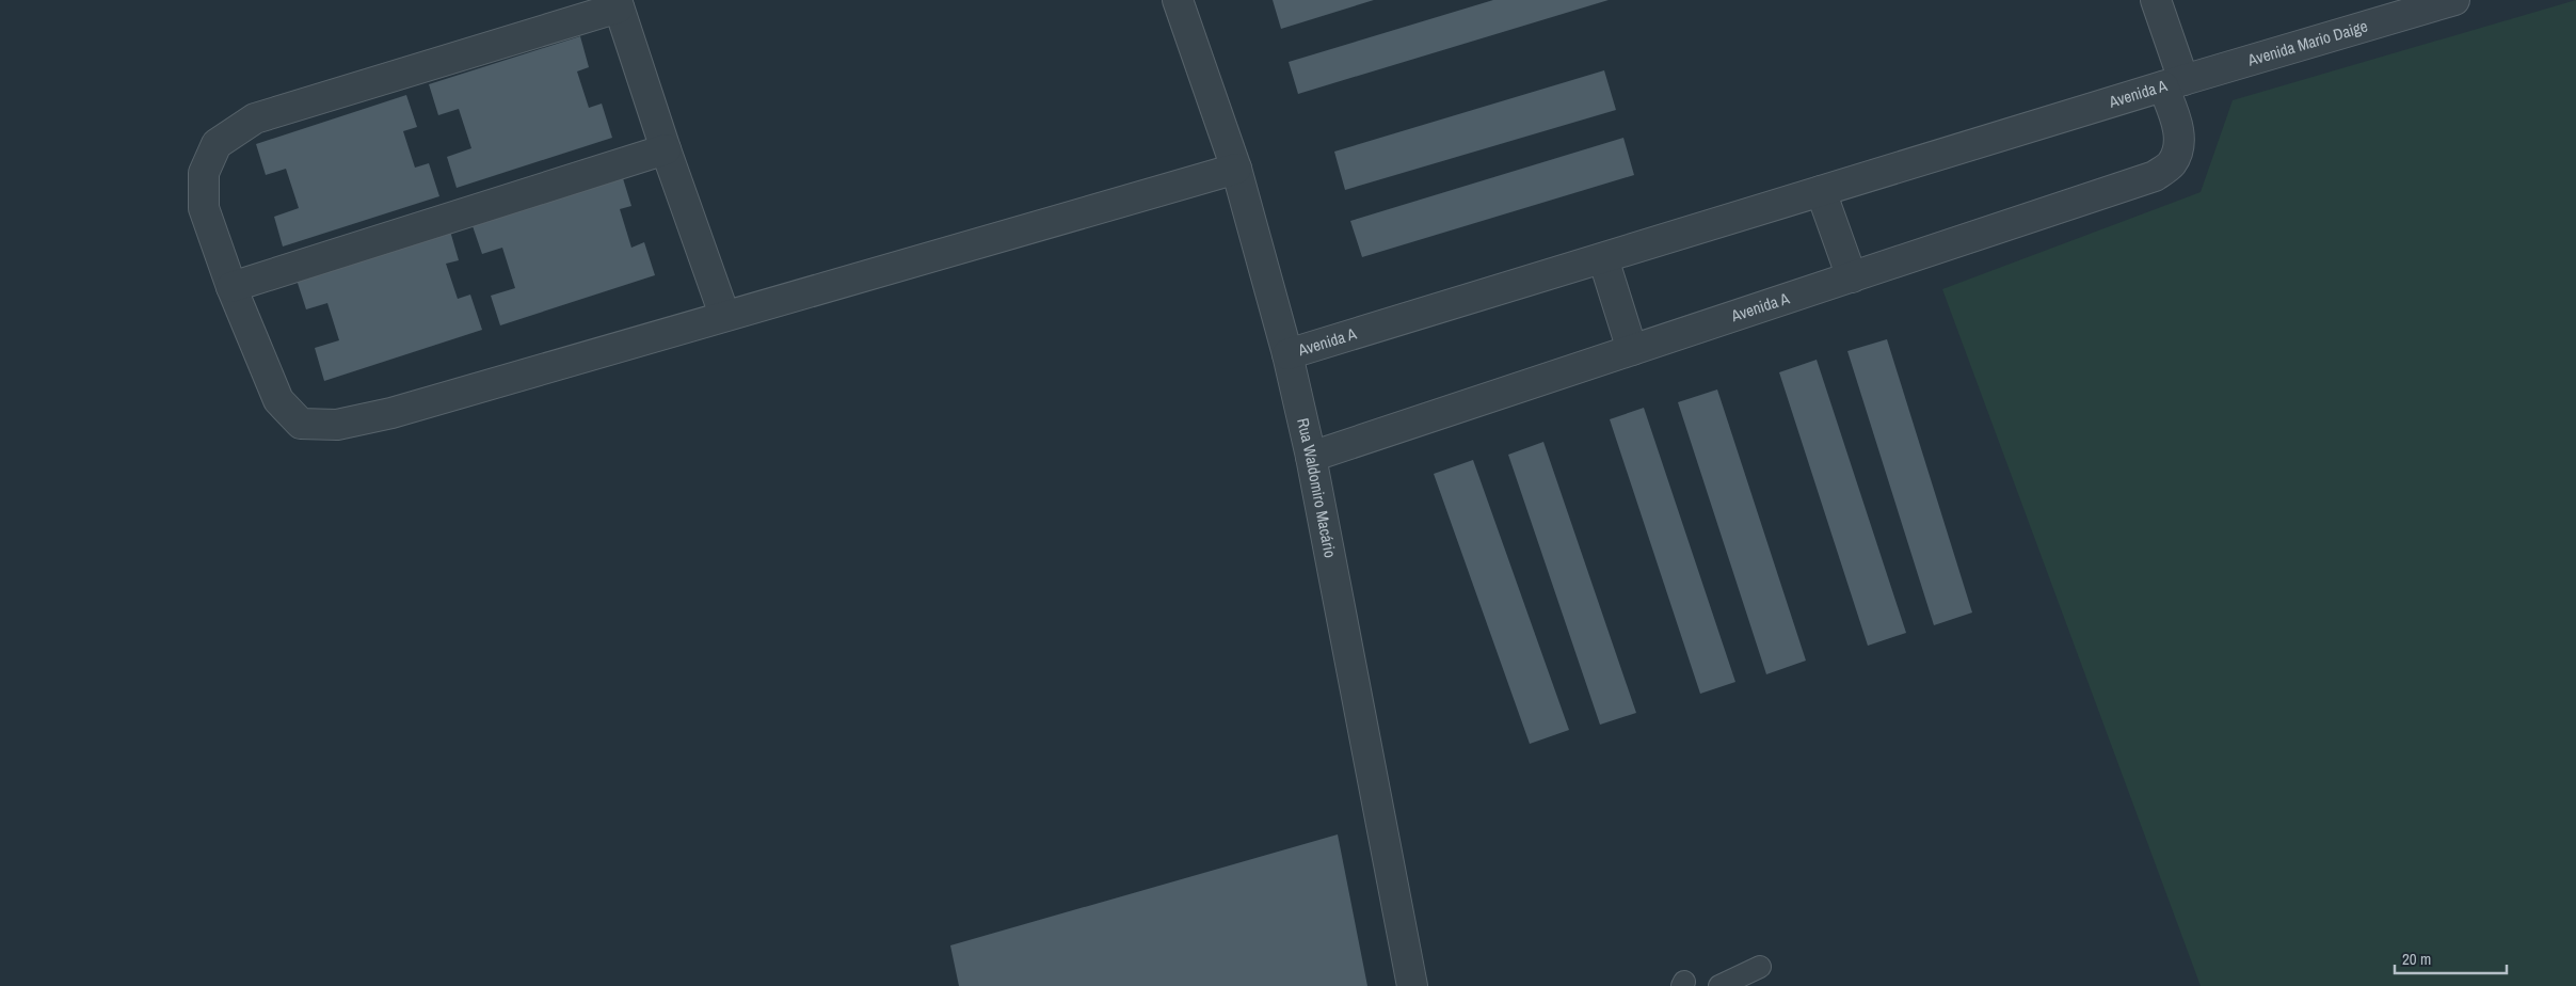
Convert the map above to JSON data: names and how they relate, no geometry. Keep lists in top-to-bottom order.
{
  "streets": {
    "street": ["Avenida Mario Daige", "Avenida A", "Rua Waldomiro Macário"]
  },
  "crossings": [
    ["Avenida Mario Daige", "Avenida A"],
    ["Avenida A", "Rua Waldomiro Macário"]
  ],
  "scale_bar": "20 m"
}
